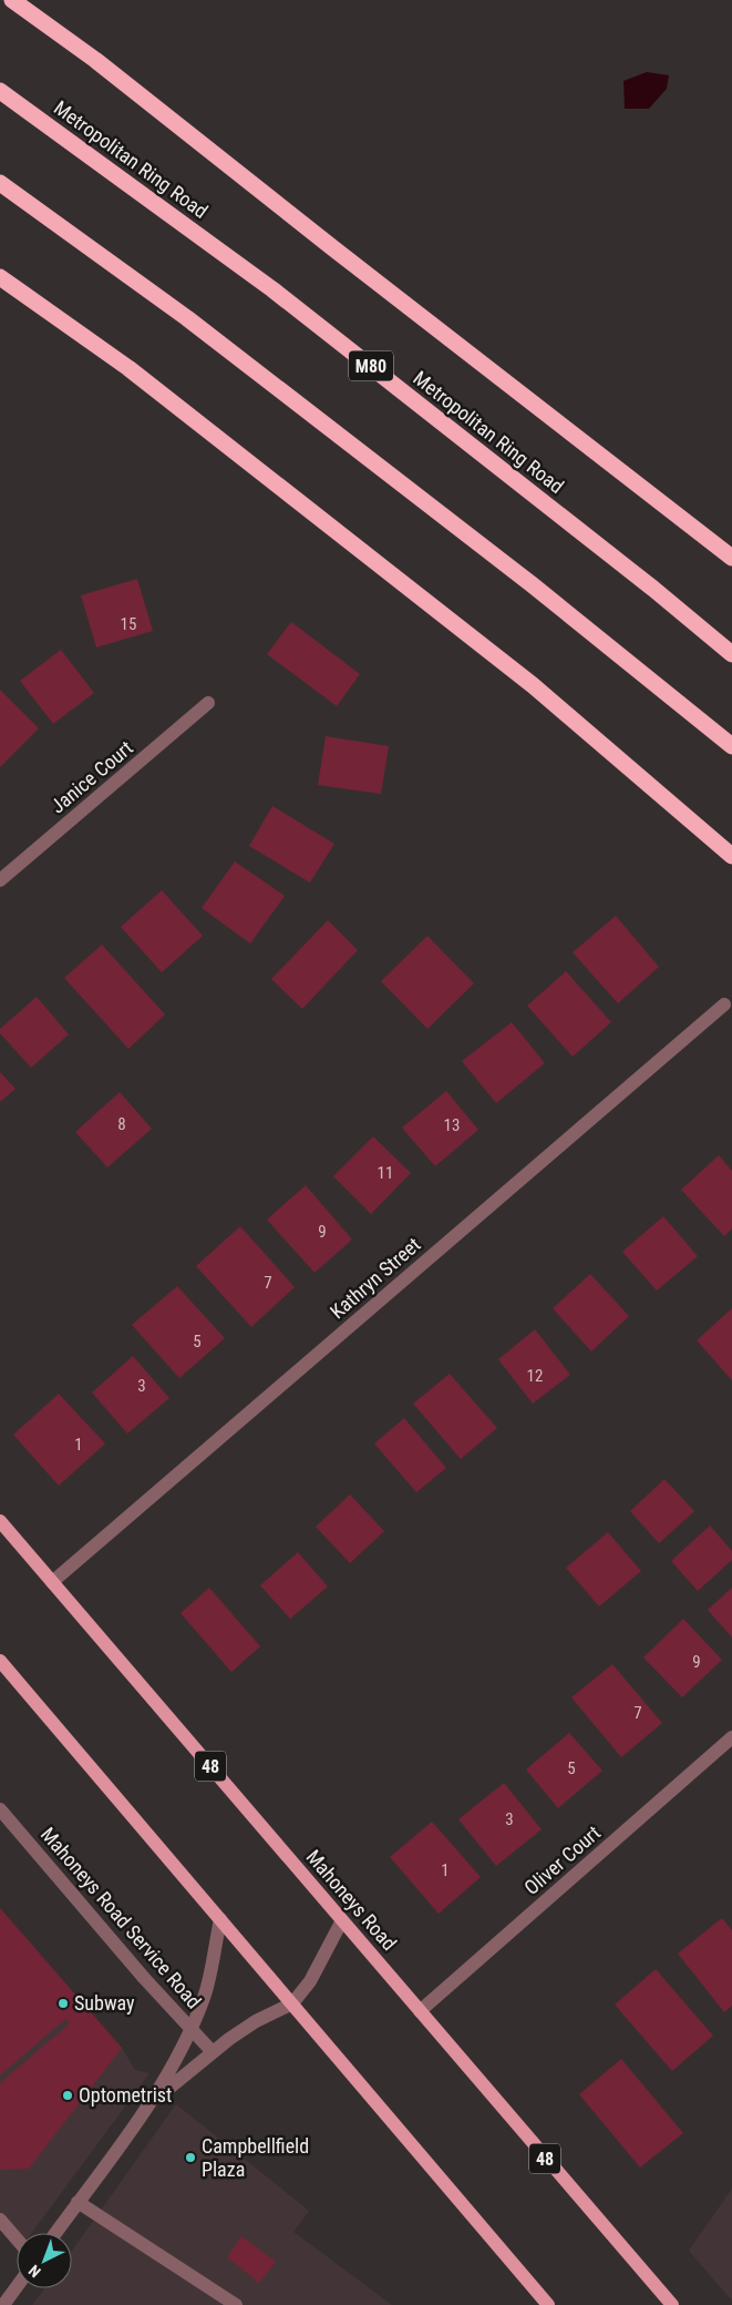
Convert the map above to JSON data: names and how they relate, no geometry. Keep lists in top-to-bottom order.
{
  "streets": {
    "highway": ["Metropolitan Ring Road", "M80"],
    "main road": ["48", "Mahoneys Road"],
    "street": [
      "Janice Court",
      "Kathryn Street",
      "Oliver Court",
      "Mahoneys Road Service Road"
    ]
  },
  "crossings": [
    ["Kathryn Street", "Mahoneys Road"],
    ["Oliver Court", "Mahoneys Road"]
  ],
  "places": ["Subway", "Optometrist", "Campbellfield Plaza"],
  "house_numbers": [
    "15",
    "8",
    "13",
    "11",
    "9",
    "7",
    "5",
    "12",
    "3",
    "1",
    "9",
    "7",
    "5",
    "3",
    "1"
  ],
  "north": "bottom left"
}
